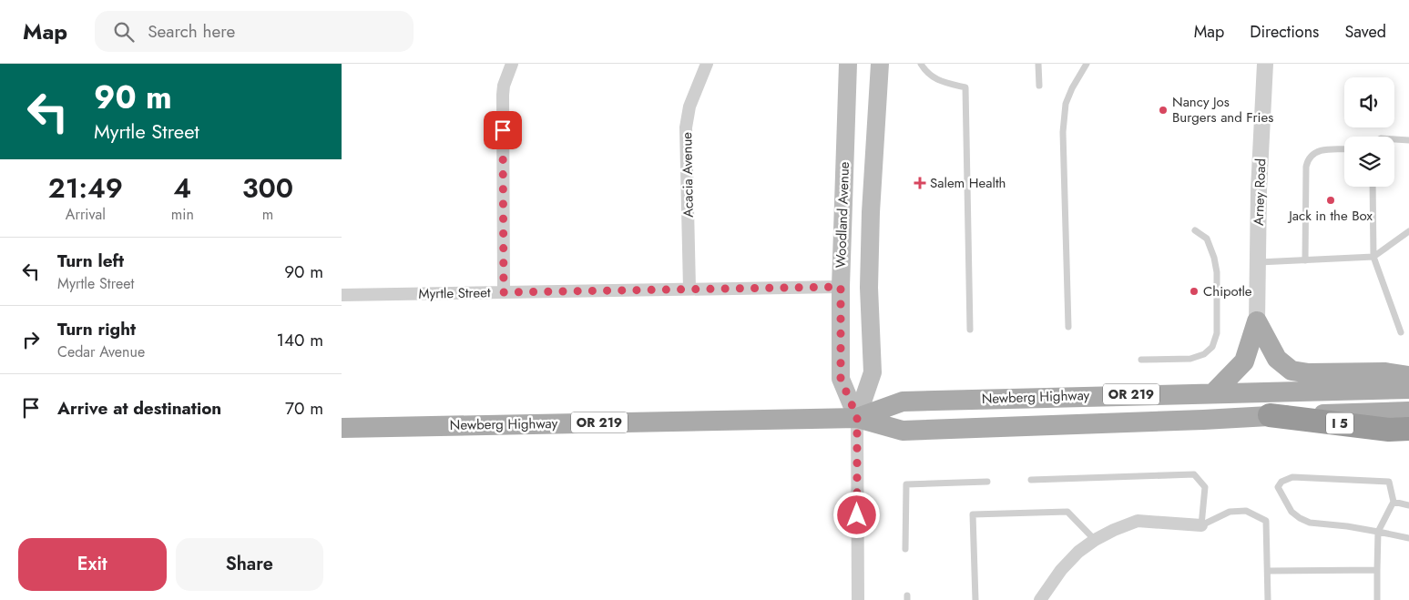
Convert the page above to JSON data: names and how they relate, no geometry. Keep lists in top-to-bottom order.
{
  "streets": {
    "highway": ["I 5"],
    "main road": ["Woodland Avenue", "OR 219", "Newberg Highway"],
    "street": ["Acacia Avenue", "Arney Road", "Myrtle Street"]
  },
  "crossings": [
    ["Acacia Avenue", "Myrtle Street"],
    ["Woodland Avenue", "Myrtle Street"],
    ["Woodland Avenue", "Newberg Highway"],
    ["Newberg Highway", "I 5"]
  ],
  "places": {
    "other": ["Nancy Jos Burgers and Fries", "Jack in the Box", "Chipotle"],
    "health": ["Salem Health"]
  },
  "page": {
    "header": "Map",
    "search": "Search here",
    "nav": ["Map", "Directions", "Saved"],
    "turn": ["90 m", "Myrtle Street"],
    "eta": [
      "21:49",
      "Arrival",
      "4",
      "min",
      "300",
      "m"
    ],
    "list": [
      {
        "name": "Turn left",
        "note": "Myrtle Street",
        "value": "90 m"
      },
      {
        "name": "Turn right",
        "note": "Cedar Avenue",
        "value": "140 m"
      },
      {
        "name": "Arrive at destination",
        "value": "70 m"
      }
    ],
    "buttons": ["Exit", "Share"]
  }
}
